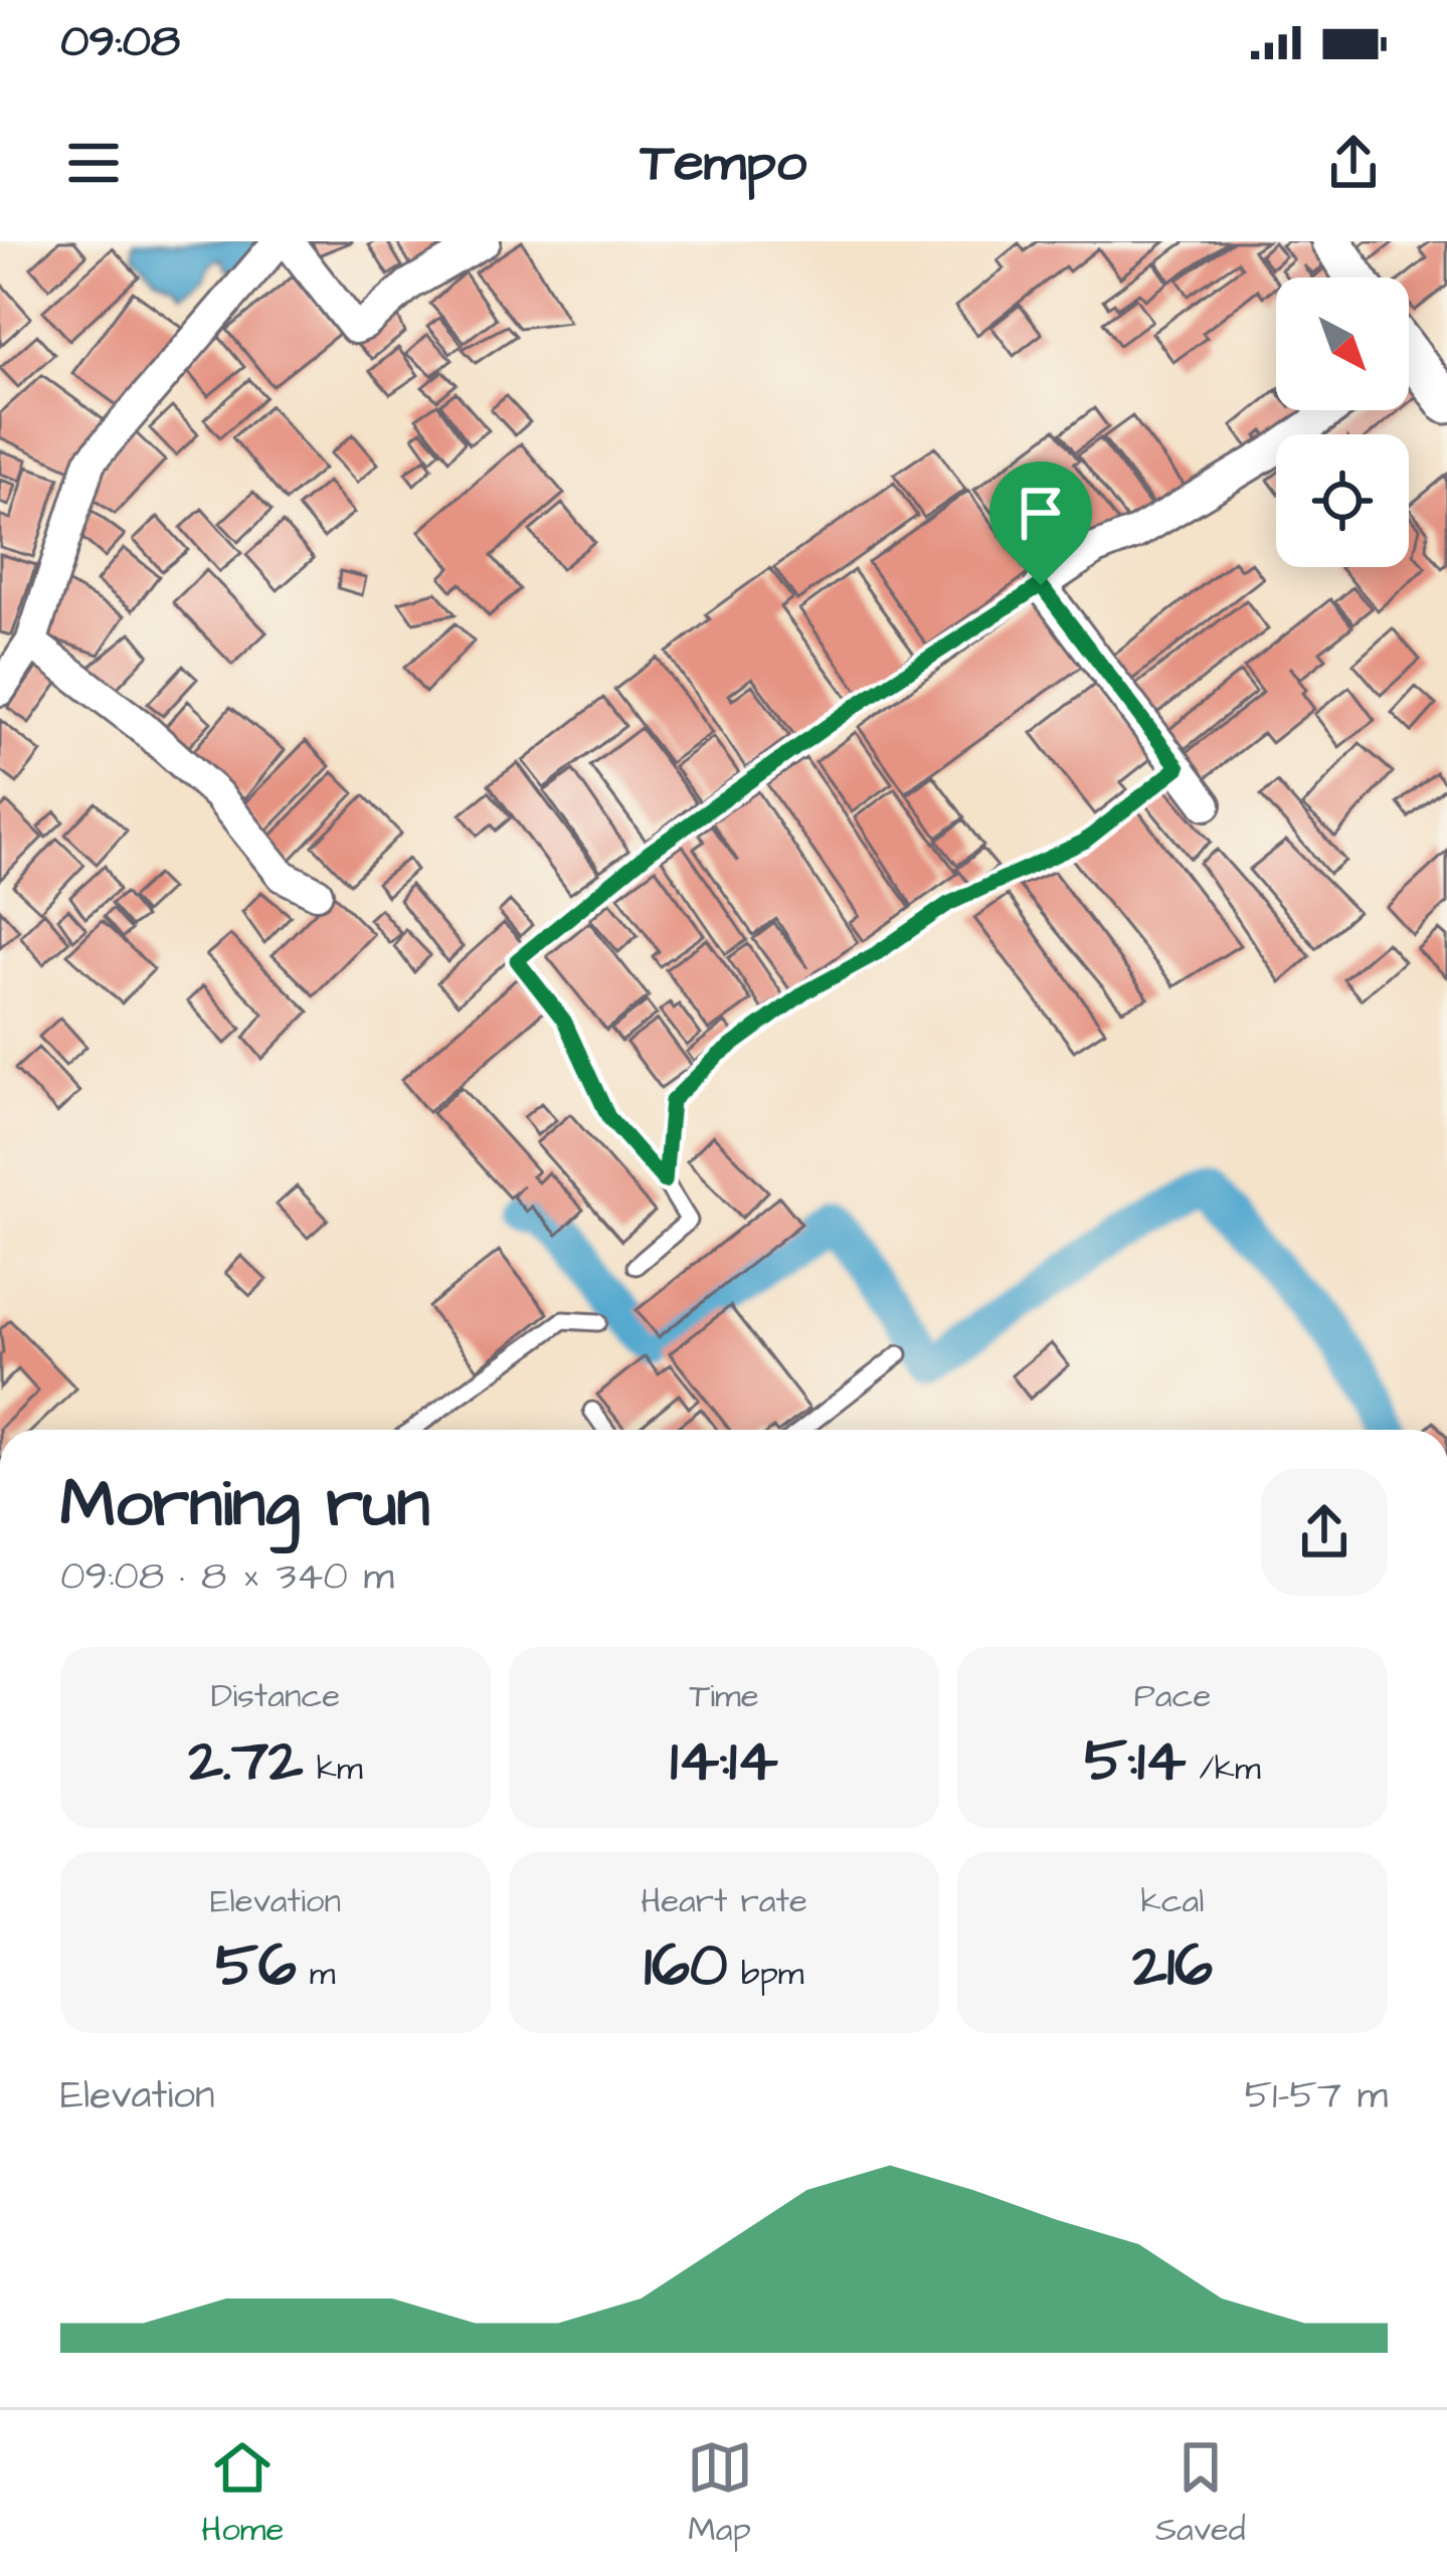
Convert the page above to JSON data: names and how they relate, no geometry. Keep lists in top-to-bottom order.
{
  "north": "bottom right",
  "page": {
    "status": "09:08",
    "header": "Tempo",
    "heading": ["Morning run", "09:08 · 8 × 340 m"],
    "stats": [
      ["Distance", "2.72 km"],
      ["Time", "14:14"],
      ["Pace", "5:14 /km"],
      ["Elevation", "56 m"],
      ["Heart rate", "160 bpm"],
      ["kcal", "216"]
    ],
    "chart": ["Elevation", "51–57 m"],
    "tabs": ["Home", "Map", "Saved"]
  }
}
